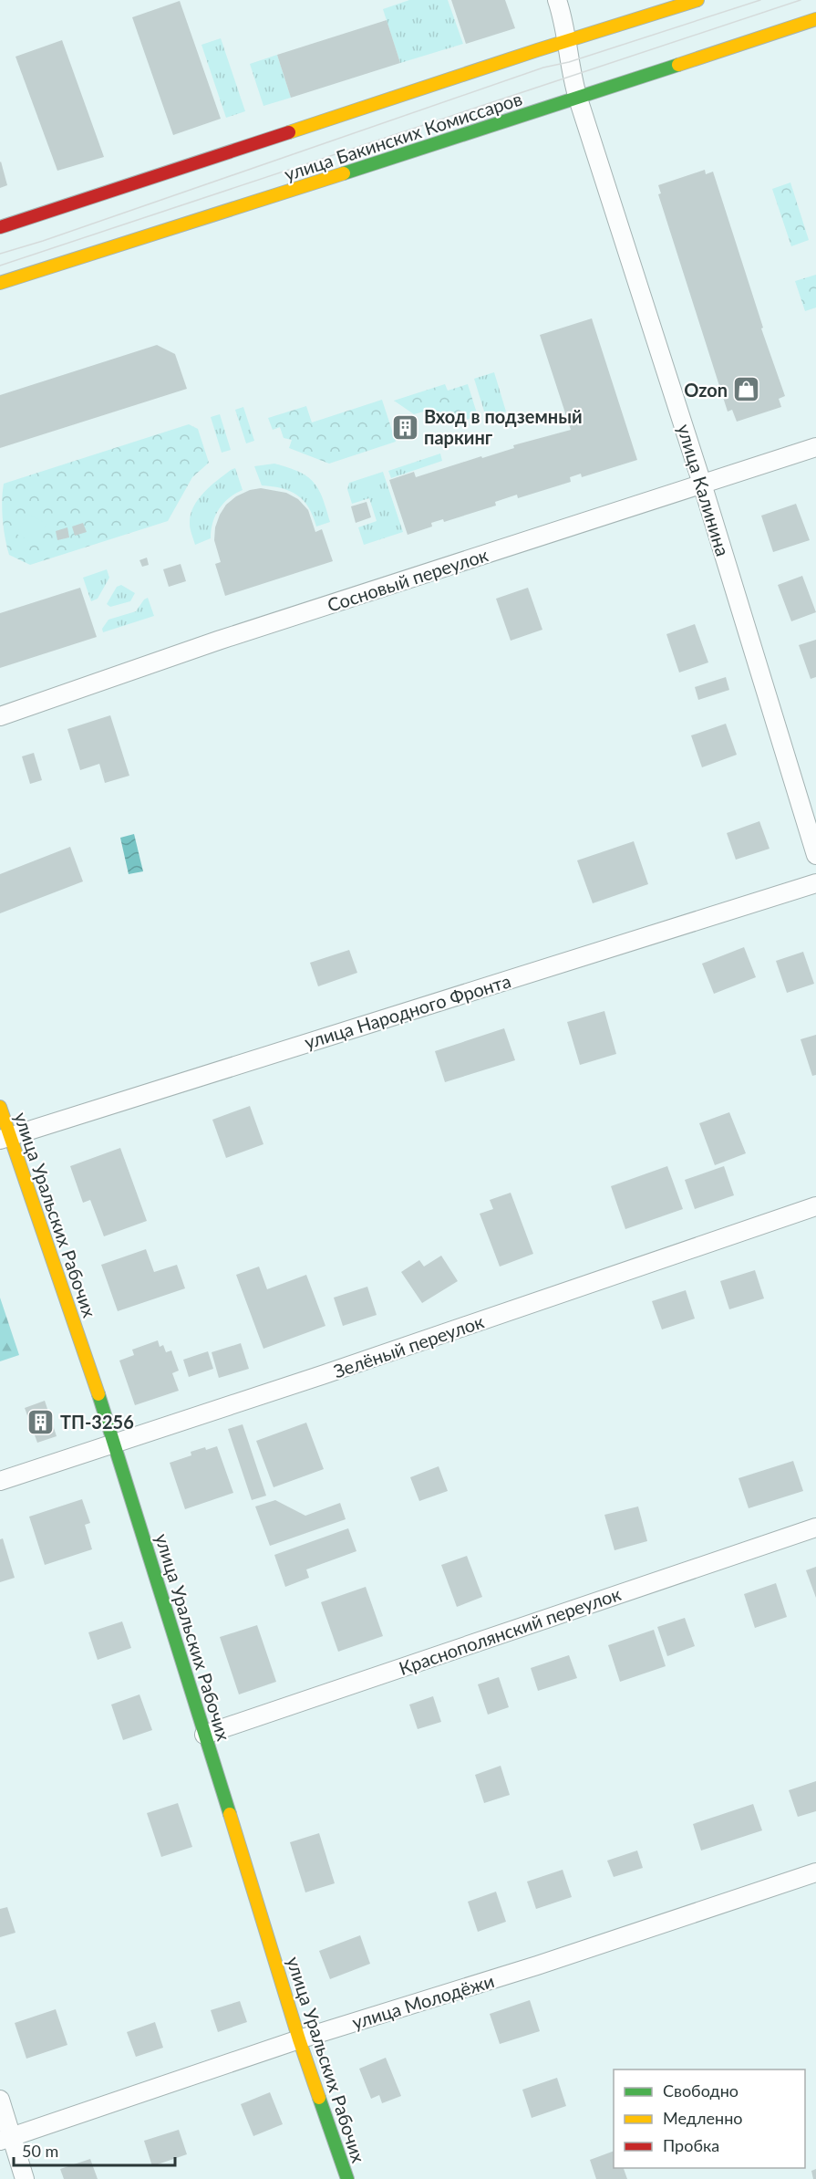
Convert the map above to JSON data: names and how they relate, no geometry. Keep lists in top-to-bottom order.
{
  "streets": {
    "main road": ["улица Бакинских Комиссаров", "улица Уральских Рабочих"],
    "street": [
      "улица Калинина",
      "Сосновый переулок",
      "улица Народного Фронта",
      "Зелёный переулок",
      "Краснополянский переулок",
      "улица Молодёжи"
    ]
  },
  "crossings": [
    ["улица Бакинских Комиссаров", "улица Калинина"],
    ["улица Калинина", "Сосновый переулок"],
    ["улица Народного Фронта", "улица Уральских Рабочих"],
    ["улица Уральских Рабочих", "Зелёный переулок"],
    ["улица Уральских Рабочих", "Краснополянский переулок"],
    ["улица Уральских Рабочих", "улица Молодёжи"]
  ],
  "places": {
    "shop": ["Ozon"],
    "building": ["Вход в подземный паркинг", "ТП-3256"]
  },
  "legend": ["Свободно", "Медленно", "Пробка"],
  "scale_bar": "50 m"
}
